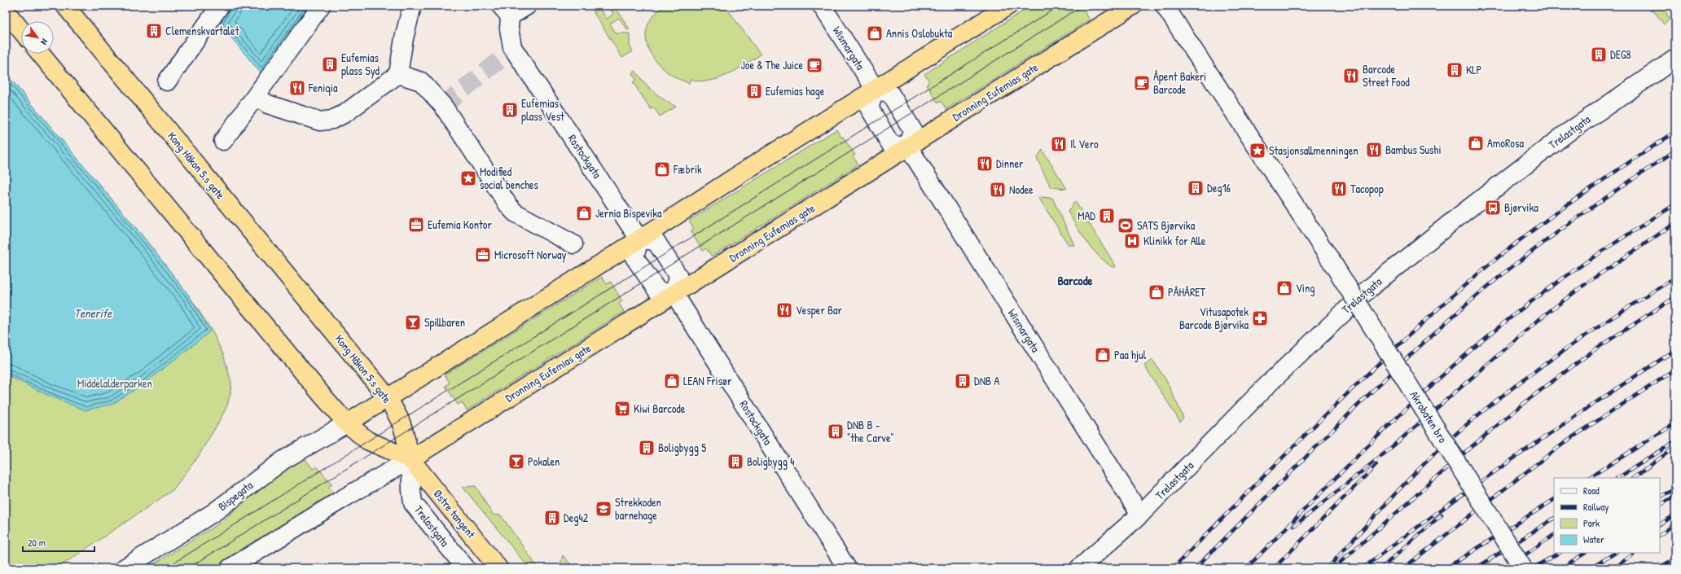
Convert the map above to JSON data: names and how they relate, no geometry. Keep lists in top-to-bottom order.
{
  "streets": {
    "highway": ["Dronning Eufemias gate", "Kong Håkon 5.s gate", "Østre tangent"],
    "street": [
      "Wismargata",
      "Trelastgata",
      "Rostockgata",
      "Akrobaten bro",
      "Bispegata"
    ]
  },
  "crossings": [
    ["Wismargata", "Dronning Eufemias gate"],
    ["Wismargata", "Trelastgata"],
    ["Dronning Eufemias gate", "Trelastgata"],
    ["Dronning Eufemias gate", "Rostockgata"],
    ["Dronning Eufemias gate", "Kong Håkon 5.s gate"],
    ["Dronning Eufemias gate", "Østre tangent"],
    ["Trelastgata", "Kong Håkon 5.s gate"],
    ["Trelastgata", "Østre tangent"],
    ["Kong Håkon 5.s gate", "Østre tangent"]
  ],
  "districts": ["Barcode"],
  "water": ["Tenerife"],
  "parks": ["Middelalderparken"],
  "places": {
    "building": [
      "Clemenskvartalet",
      "DEG8",
      "Eufemias plass Syd",
      "KLP",
      "Eufemias hage",
      "Eufemias plass Vest",
      "Deg16",
      "MAD",
      "DNB A",
      "DNB B - \"the Carve\"",
      "Boligbygg 5",
      "Boligbygg 4",
      "Deg42"
    ],
    "shop": [
      "Annis Oslobukta",
      "AmoRosa",
      "Fæbrik",
      "Jernia Bispevika",
      "Ving",
      "PÅHÅRET",
      "Paa hjul",
      "LEAN Frisør"
    ],
    "cafe": ["Joe & The Juice", "Åpent Bakeri Barcode"],
    "restaurant": [
      "Barcode Street Food",
      "Feniqia",
      "Il Vero",
      "Bambus Sushi",
      "Dinner",
      "Tacopop",
      "Nodee",
      "Vesper Bar"
    ],
    "place": ["Stasjonsallmenningen", "Modified social benches"],
    "bus stop": ["Bjørvika"],
    "office": ["Eufemia Kontor", "Microsoft Norway"],
    "sports": ["SATS Bjørvika"],
    "hospital": ["Klinikk for Alle"],
    "pharmacy": ["Vitusapotek Barcode Bjørvika"],
    "bar": ["Spillbaren", "Pokalen"],
    "supermarket": ["Kiwi Barcode"],
    "school or university": ["Strekkoden barnehage"]
  },
  "legend": [
    "Road",
    "Railway",
    "Park",
    "Water"
  ],
  "scale_bar": "20 m",
  "north": "bottom right"
}
